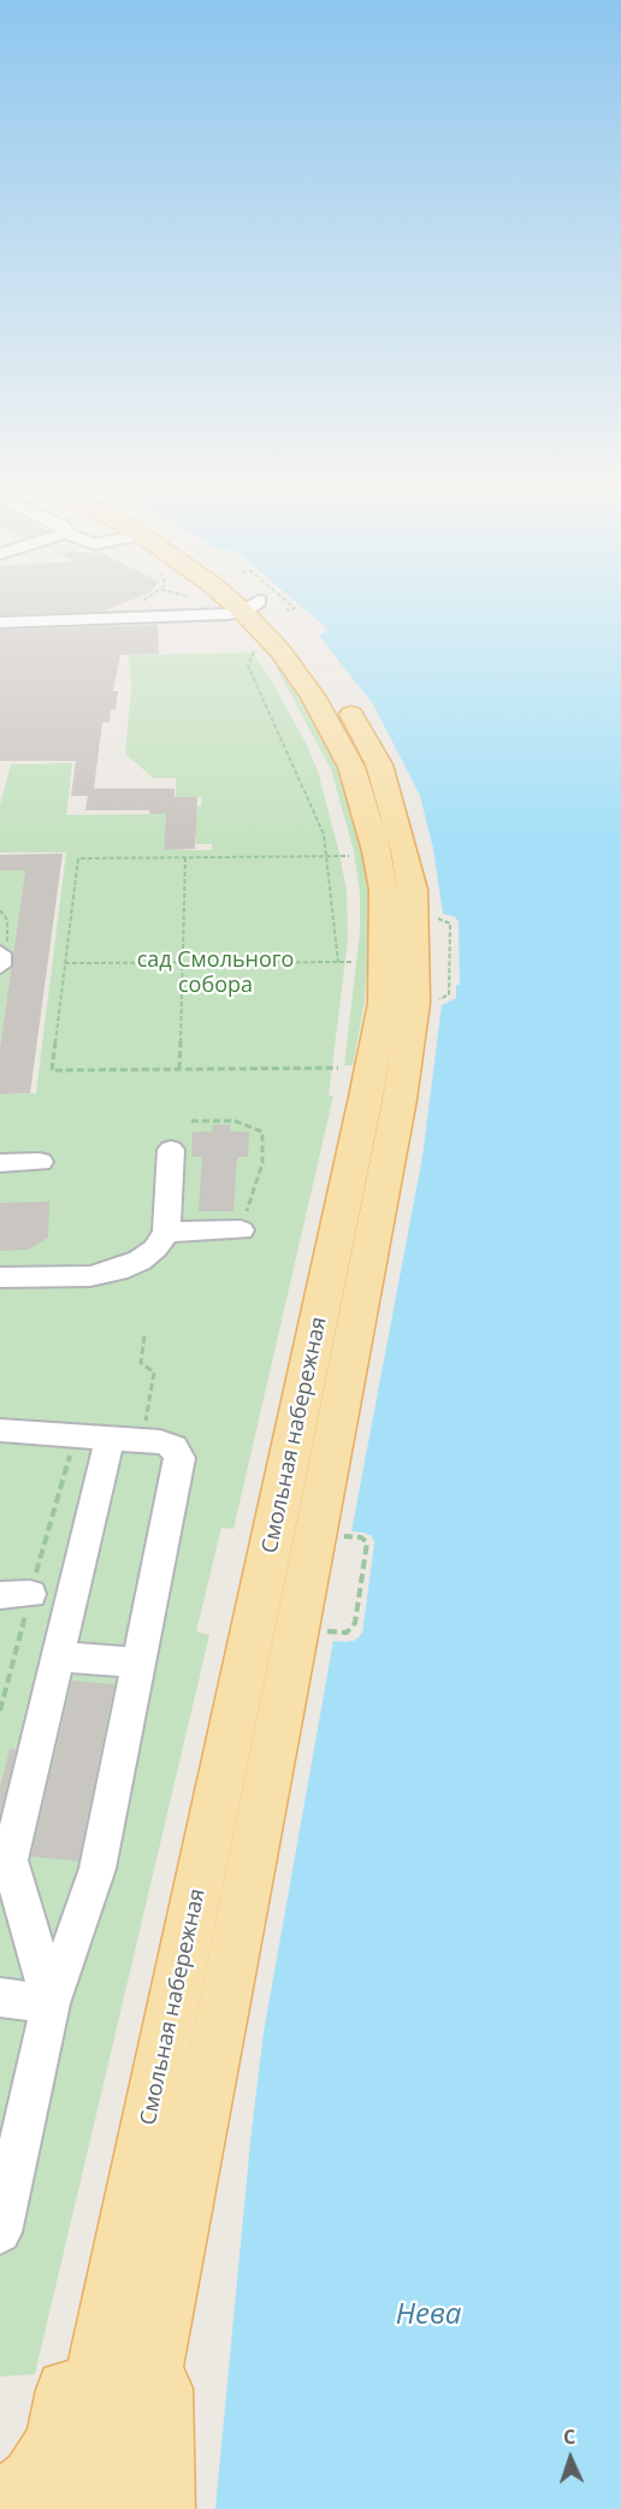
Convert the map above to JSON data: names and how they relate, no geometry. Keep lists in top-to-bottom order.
{
  "streets": {
    "main road": ["Смольная набережная"]
  },
  "water": ["Нева"],
  "parks": ["сад Смольного собора"],
  "north": "top"
}
